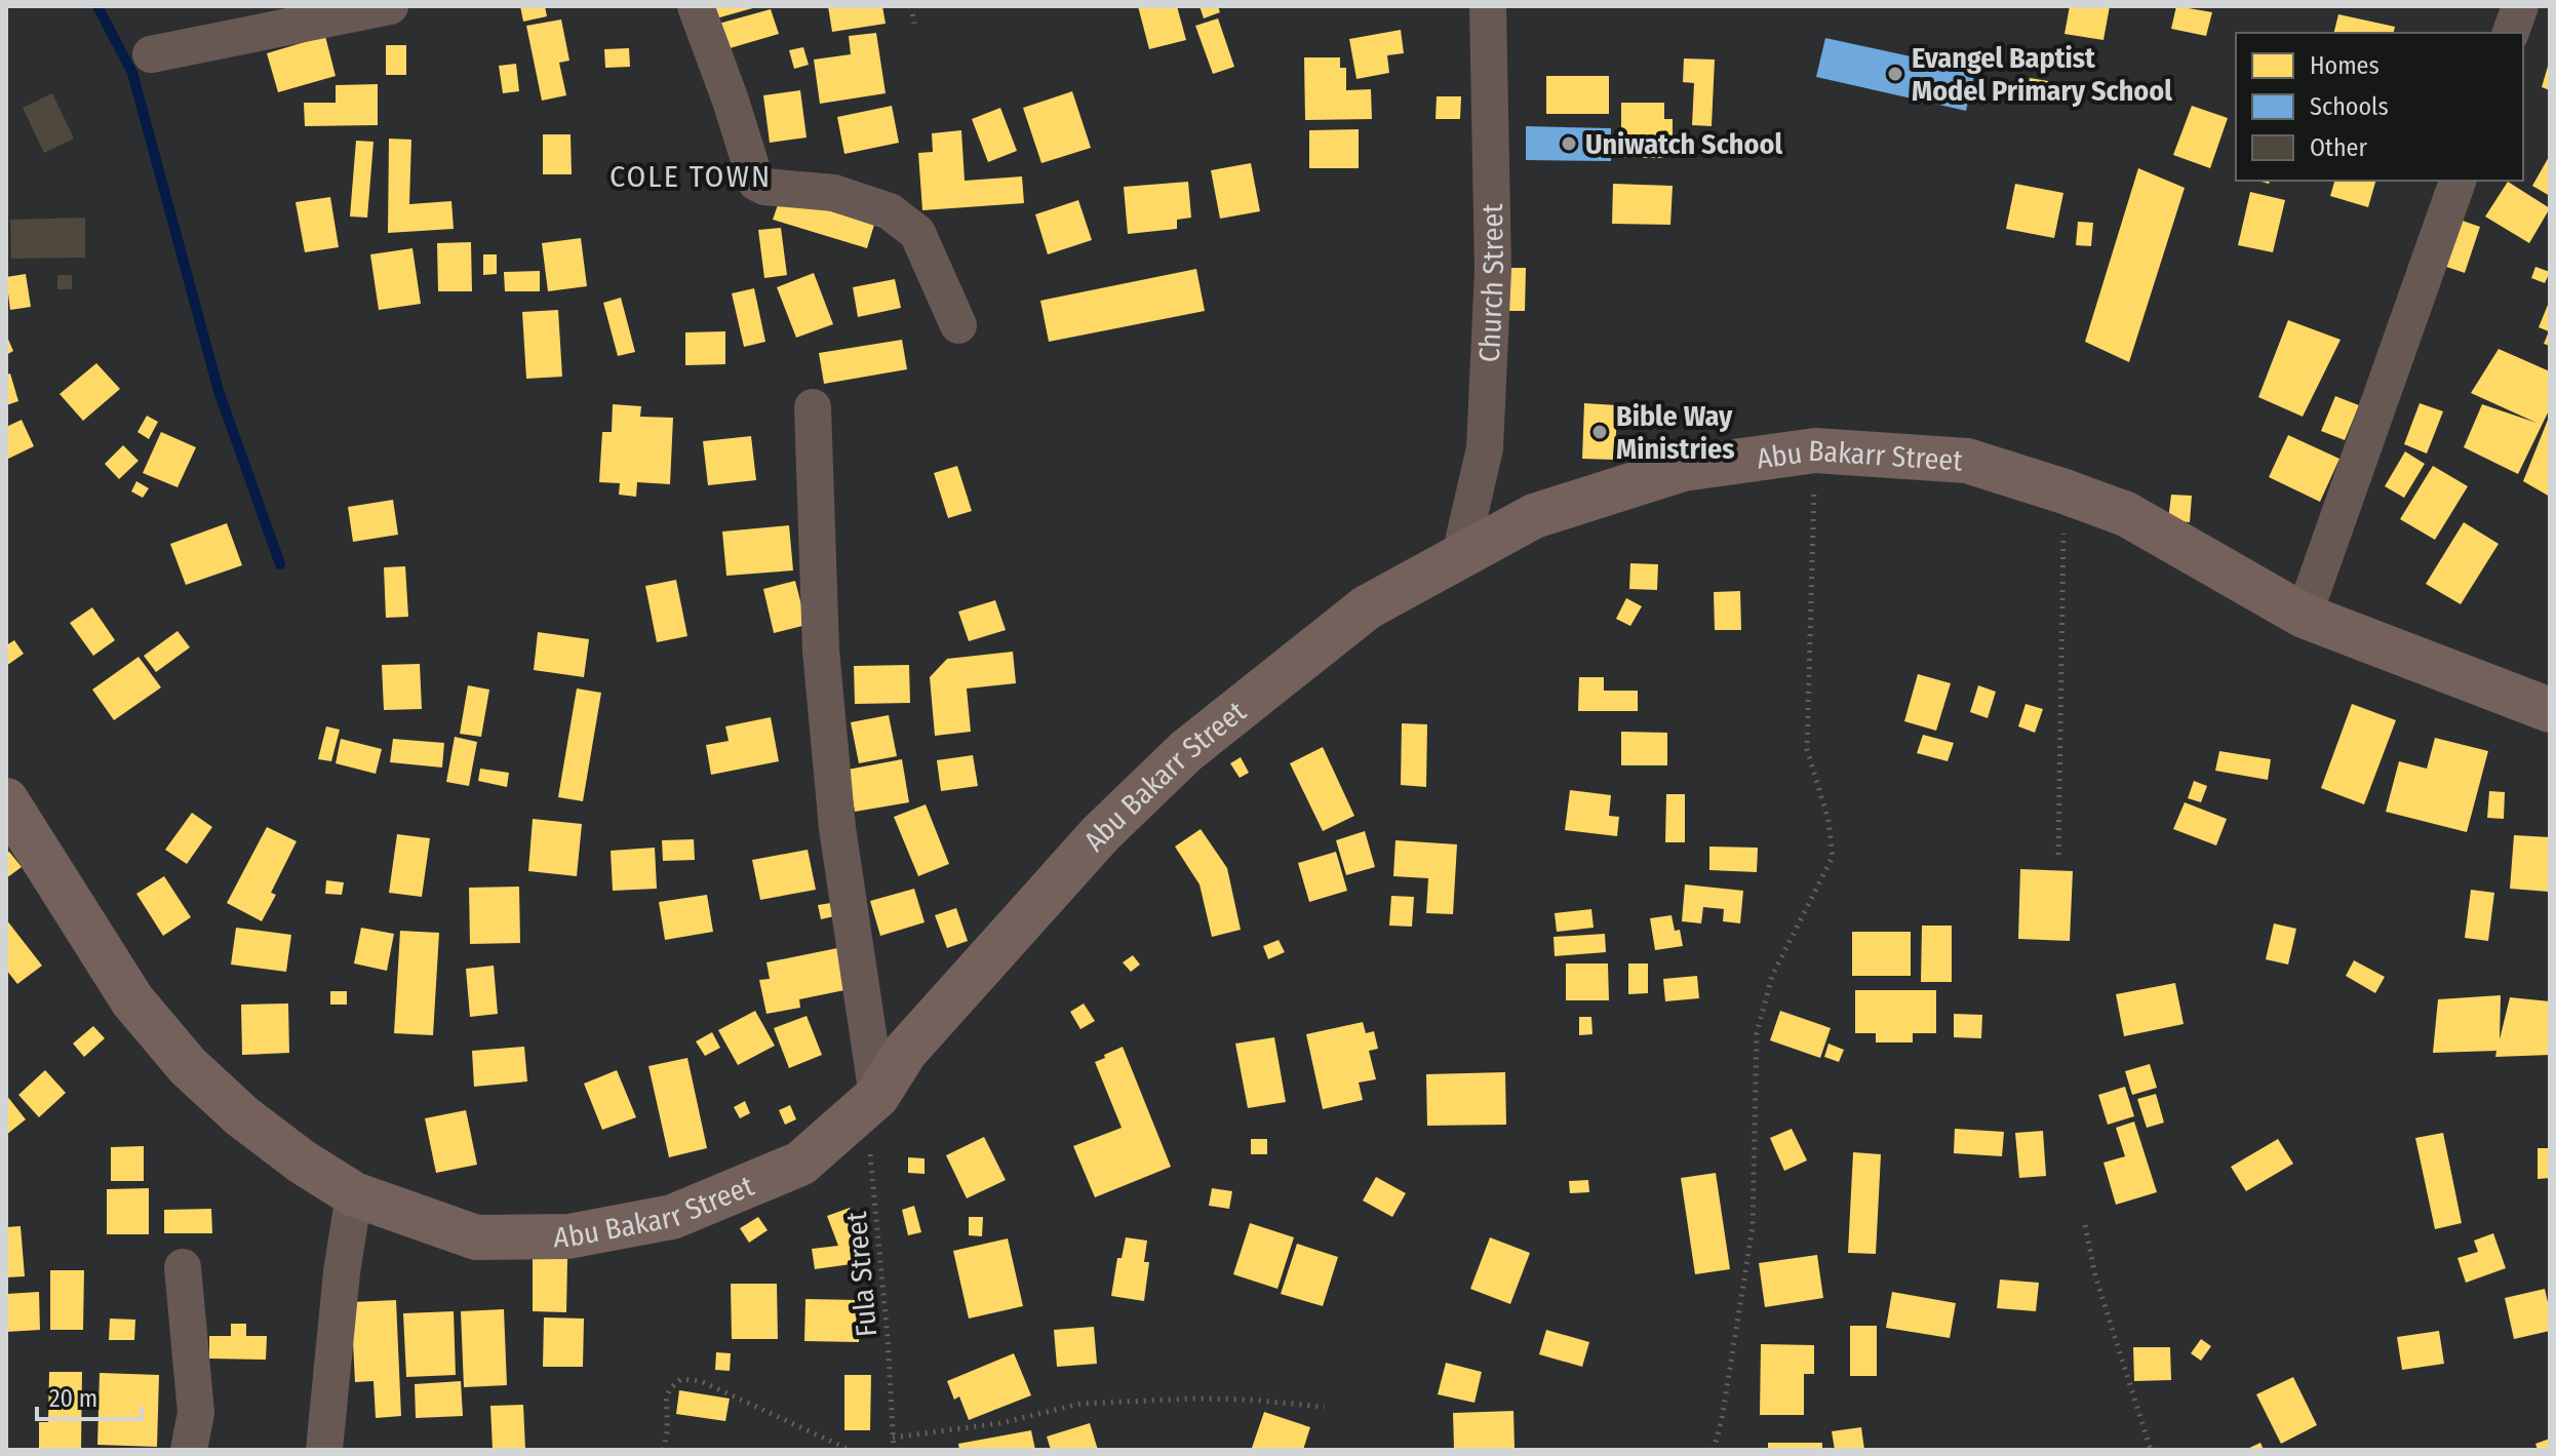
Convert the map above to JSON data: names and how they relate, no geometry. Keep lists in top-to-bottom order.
{
  "streets": {
    "street": ["Church Street", "Abu Bakarr Street"],
    "path": ["Fula Street"]
  },
  "crossings": [
    ["Church Street", "Abu Bakarr Street"],
    ["Abu Bakarr Street", "Fula Street"]
  ],
  "districts": ["COLE TOWN"],
  "places": ["Evangel Baptist Model Primary School", "Uniwatch School", "Bible Way Ministries"],
  "legend": ["Homes", "Schools", "Other"],
  "scale_bar": "20 m"
}
